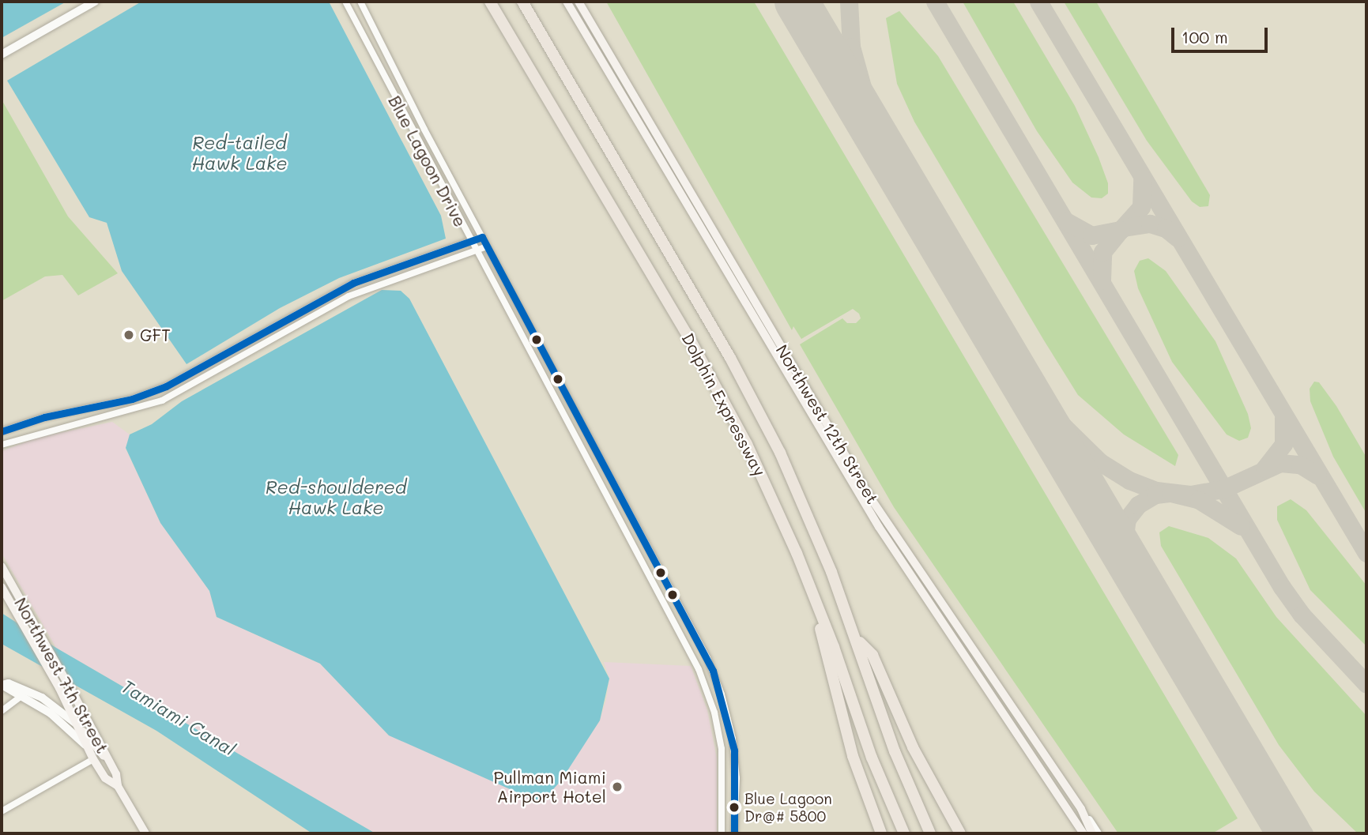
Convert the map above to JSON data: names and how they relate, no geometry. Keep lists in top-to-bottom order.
{
  "streets": {
    "highway": ["Dolphin Expressway"],
    "main road": ["Northwest 12th Street", "Northwest 7th Street"],
    "street": ["Blue Lagoon Drive"]
  },
  "water": ["Red-tailed Hawk Lake", "Red-shouldered Hawk Lake", "Tamiami Canal"],
  "places": ["GFT", "Pullman Miami Airport Hotel", "Blue Lagoon Dr@# 5800"],
  "scale_bar": "100 m"
}
